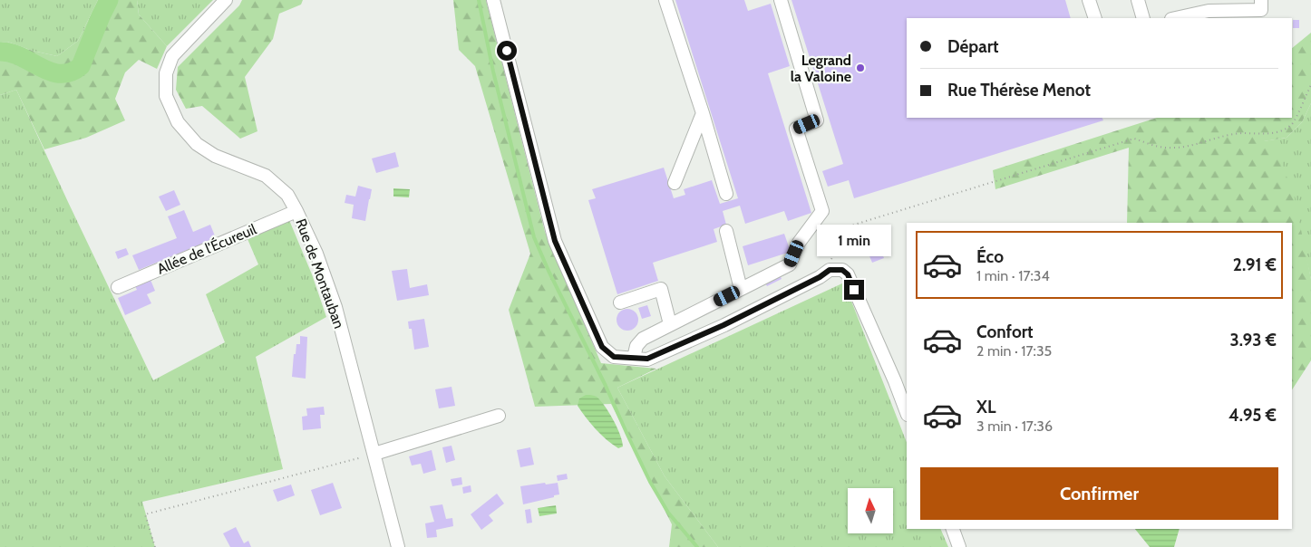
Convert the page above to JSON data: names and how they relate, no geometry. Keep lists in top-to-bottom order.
{
  "streets": {
    "street": ["Allée de l'Écureuil", "Rue de Montauban"]
  },
  "crossings": [
    ["Allée de l'Écureuil", "Rue de Montauban"]
  ],
  "places": ["Legrand la Valoine"],
  "north": "top",
  "page": {
    "banner": ["Départ", "Rue Thérèse Menot"],
    "bubble": "1 min",
    "list": [
      {
        "name": "Éco",
        "note": "1 min · 17:34",
        "value": "2.91 €"
      },
      {
        "name": "Confort",
        "note": "2 min · 17:35",
        "value": "3.93 €"
      },
      {
        "name": "XL",
        "note": "3 min · 17:36",
        "value": "4.95 €"
      }
    ],
    "buttons": "Confirmer"
  }
}
